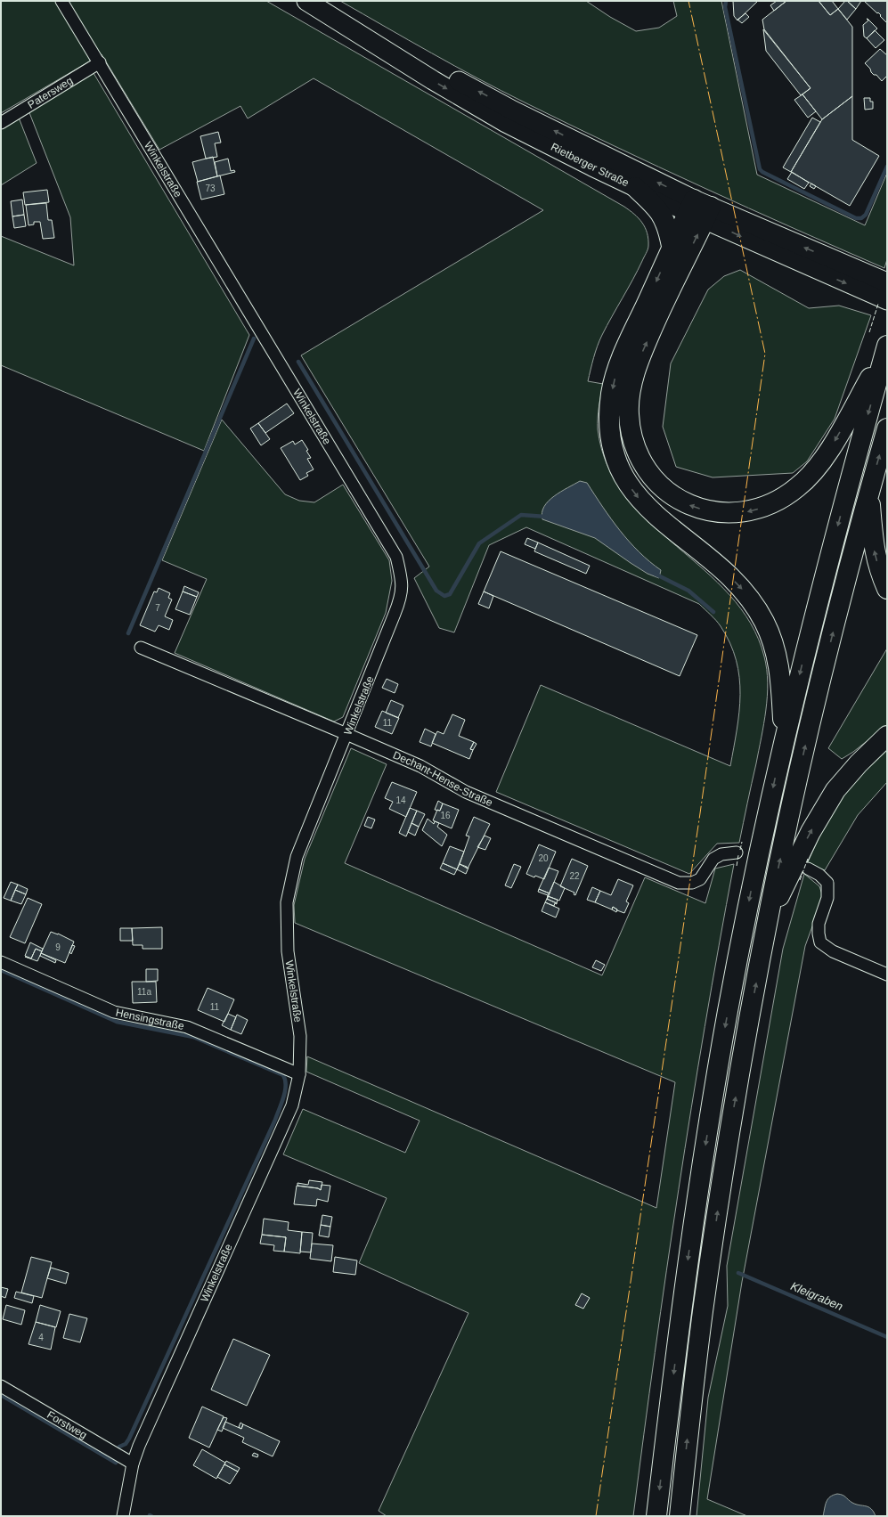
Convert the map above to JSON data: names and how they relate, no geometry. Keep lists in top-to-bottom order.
{
  "streets": {
    "main road": ["Rietberger Straße"],
    "street": [
      "Patersweg",
      "Winkelstraße",
      "Dechant-Hense-Straße",
      "Hensingstraße",
      "Forstweg"
    ]
  },
  "crossings": [
    ["Patersweg", "Winkelstraße"],
    ["Winkelstraße", "Dechant-Hense-Straße"],
    ["Winkelstraße", "Hensingstraße"],
    ["Winkelstraße", "Forstweg"]
  ],
  "water": ["Kleigraben"],
  "house_numbers": [
    "73",
    "7",
    "11",
    "14",
    "16",
    "20",
    "22",
    "9",
    "11a",
    "11",
    "4"
  ]
}
